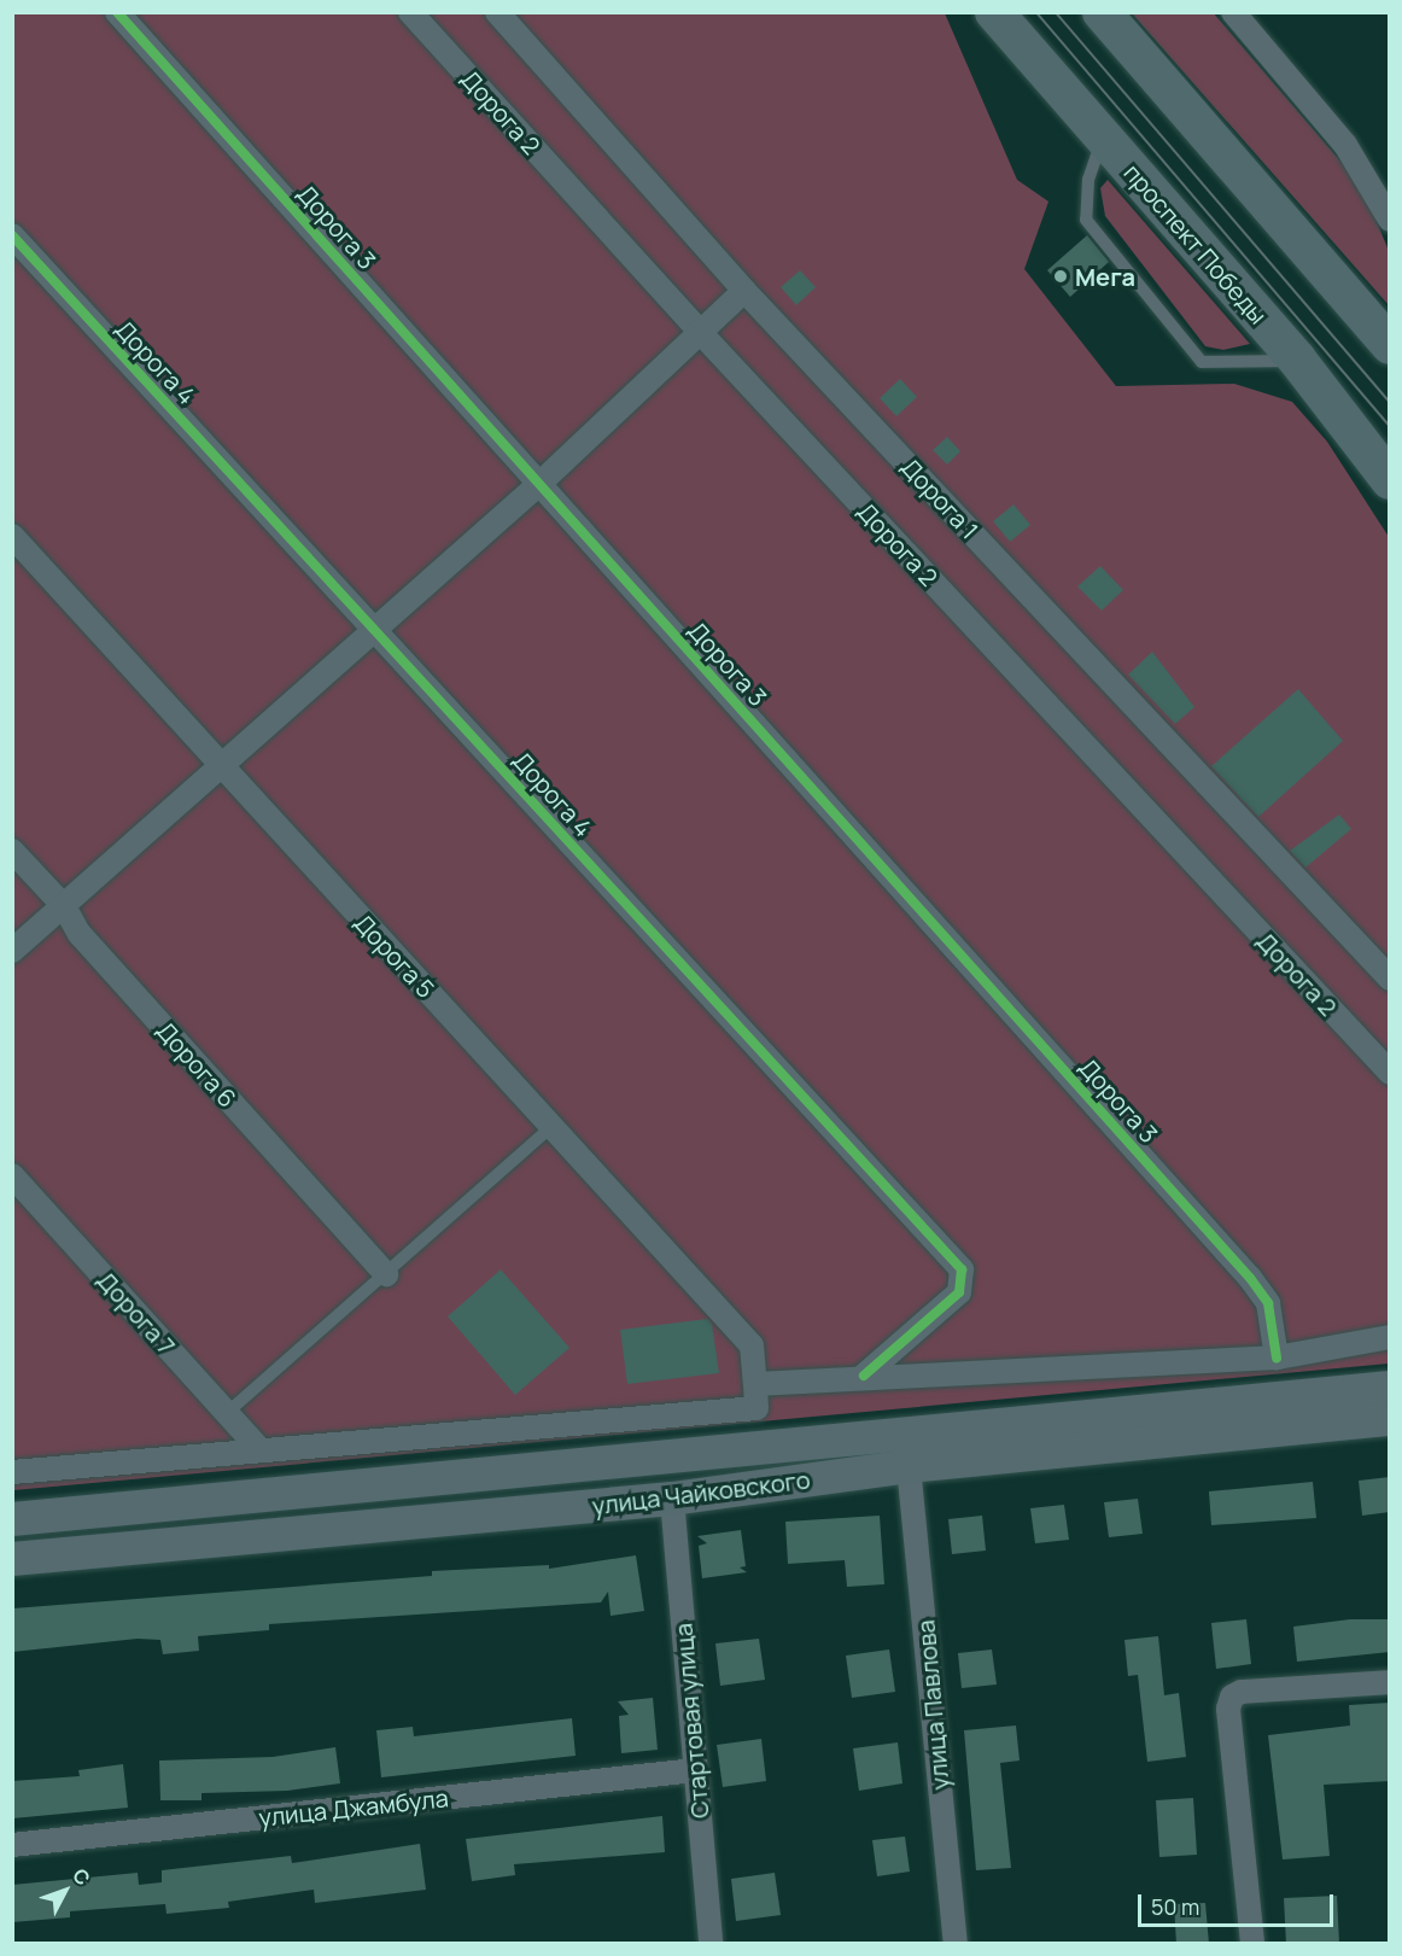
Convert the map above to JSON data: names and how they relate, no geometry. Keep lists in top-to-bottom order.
{
  "streets": {
    "main road": ["проспект Победы", "улица Чайковского"],
    "street": [
      "Дорога 2",
      "Дорога 3",
      "Дорога 4",
      "Дорога 1",
      "Дорога 5",
      "Дорога 6",
      "Дорога 7",
      "улица Павлова",
      "Стартовая улица",
      "улица Джамбула"
    ]
  },
  "crossings": [
    ["улица Чайковского", "улица Павлова"],
    ["улица Чайковского", "Стартовая улица"],
    ["Стартовая улица", "улица Джамбула"]
  ],
  "places": ["Мега"],
  "scale_bar": "50 m",
  "north": "top right"
}
